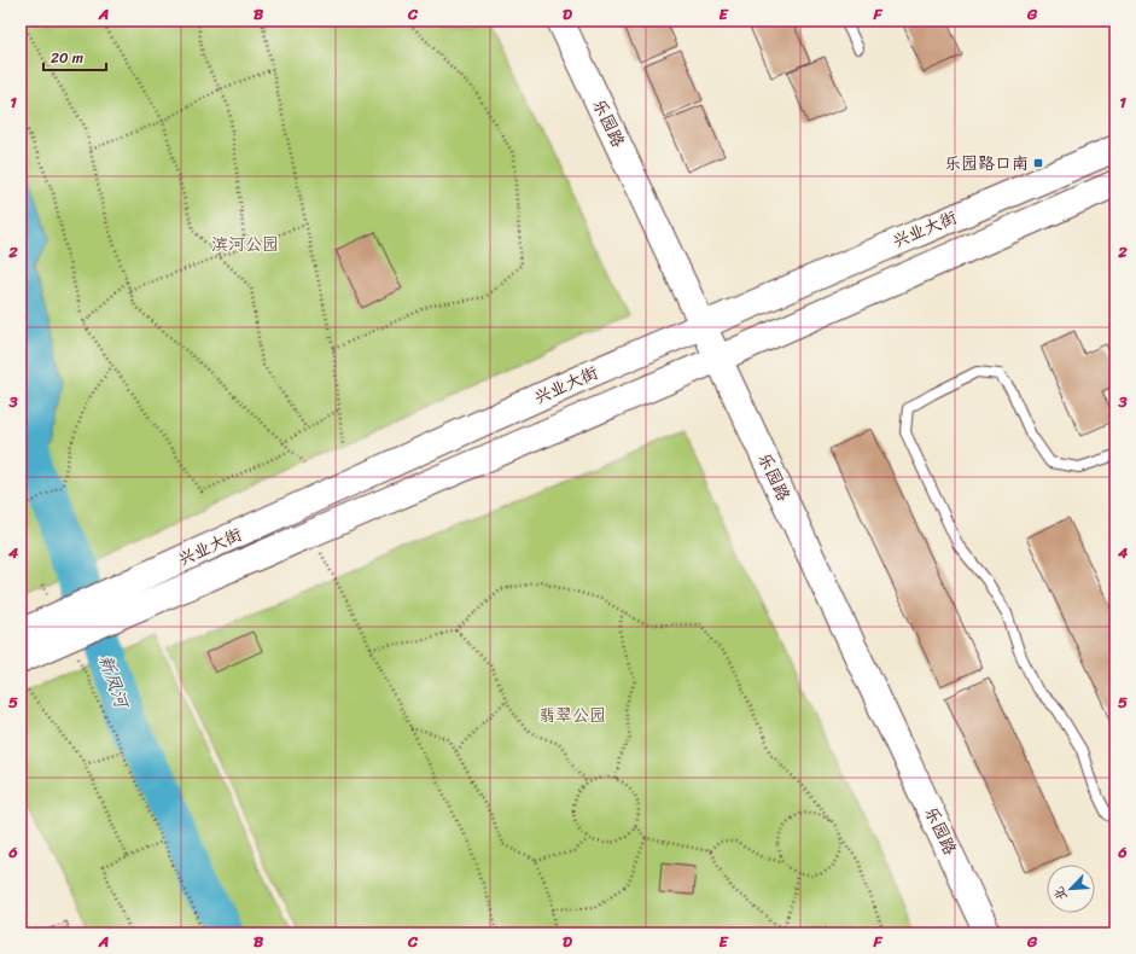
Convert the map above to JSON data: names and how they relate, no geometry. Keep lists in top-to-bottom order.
{
  "streets": {
    "main road": ["乐园路", "兴业大街"]
  },
  "crossings": [
    ["乐园路", "兴业大街"]
  ],
  "water": ["新凤河"],
  "parks": ["滨河公园", "翡翠公园"],
  "places": {
    "transit": ["乐园路口南"]
  },
  "scale_bar": "20 m",
  "north": "bottom left",
  "grid": {
    "columns": [
      "A",
      "B",
      "C",
      "D",
      "E",
      "F",
      "G"
    ],
    "rows": [
      "1",
      "2",
      "3",
      "4",
      "5",
      "6"
    ]
  }
}
